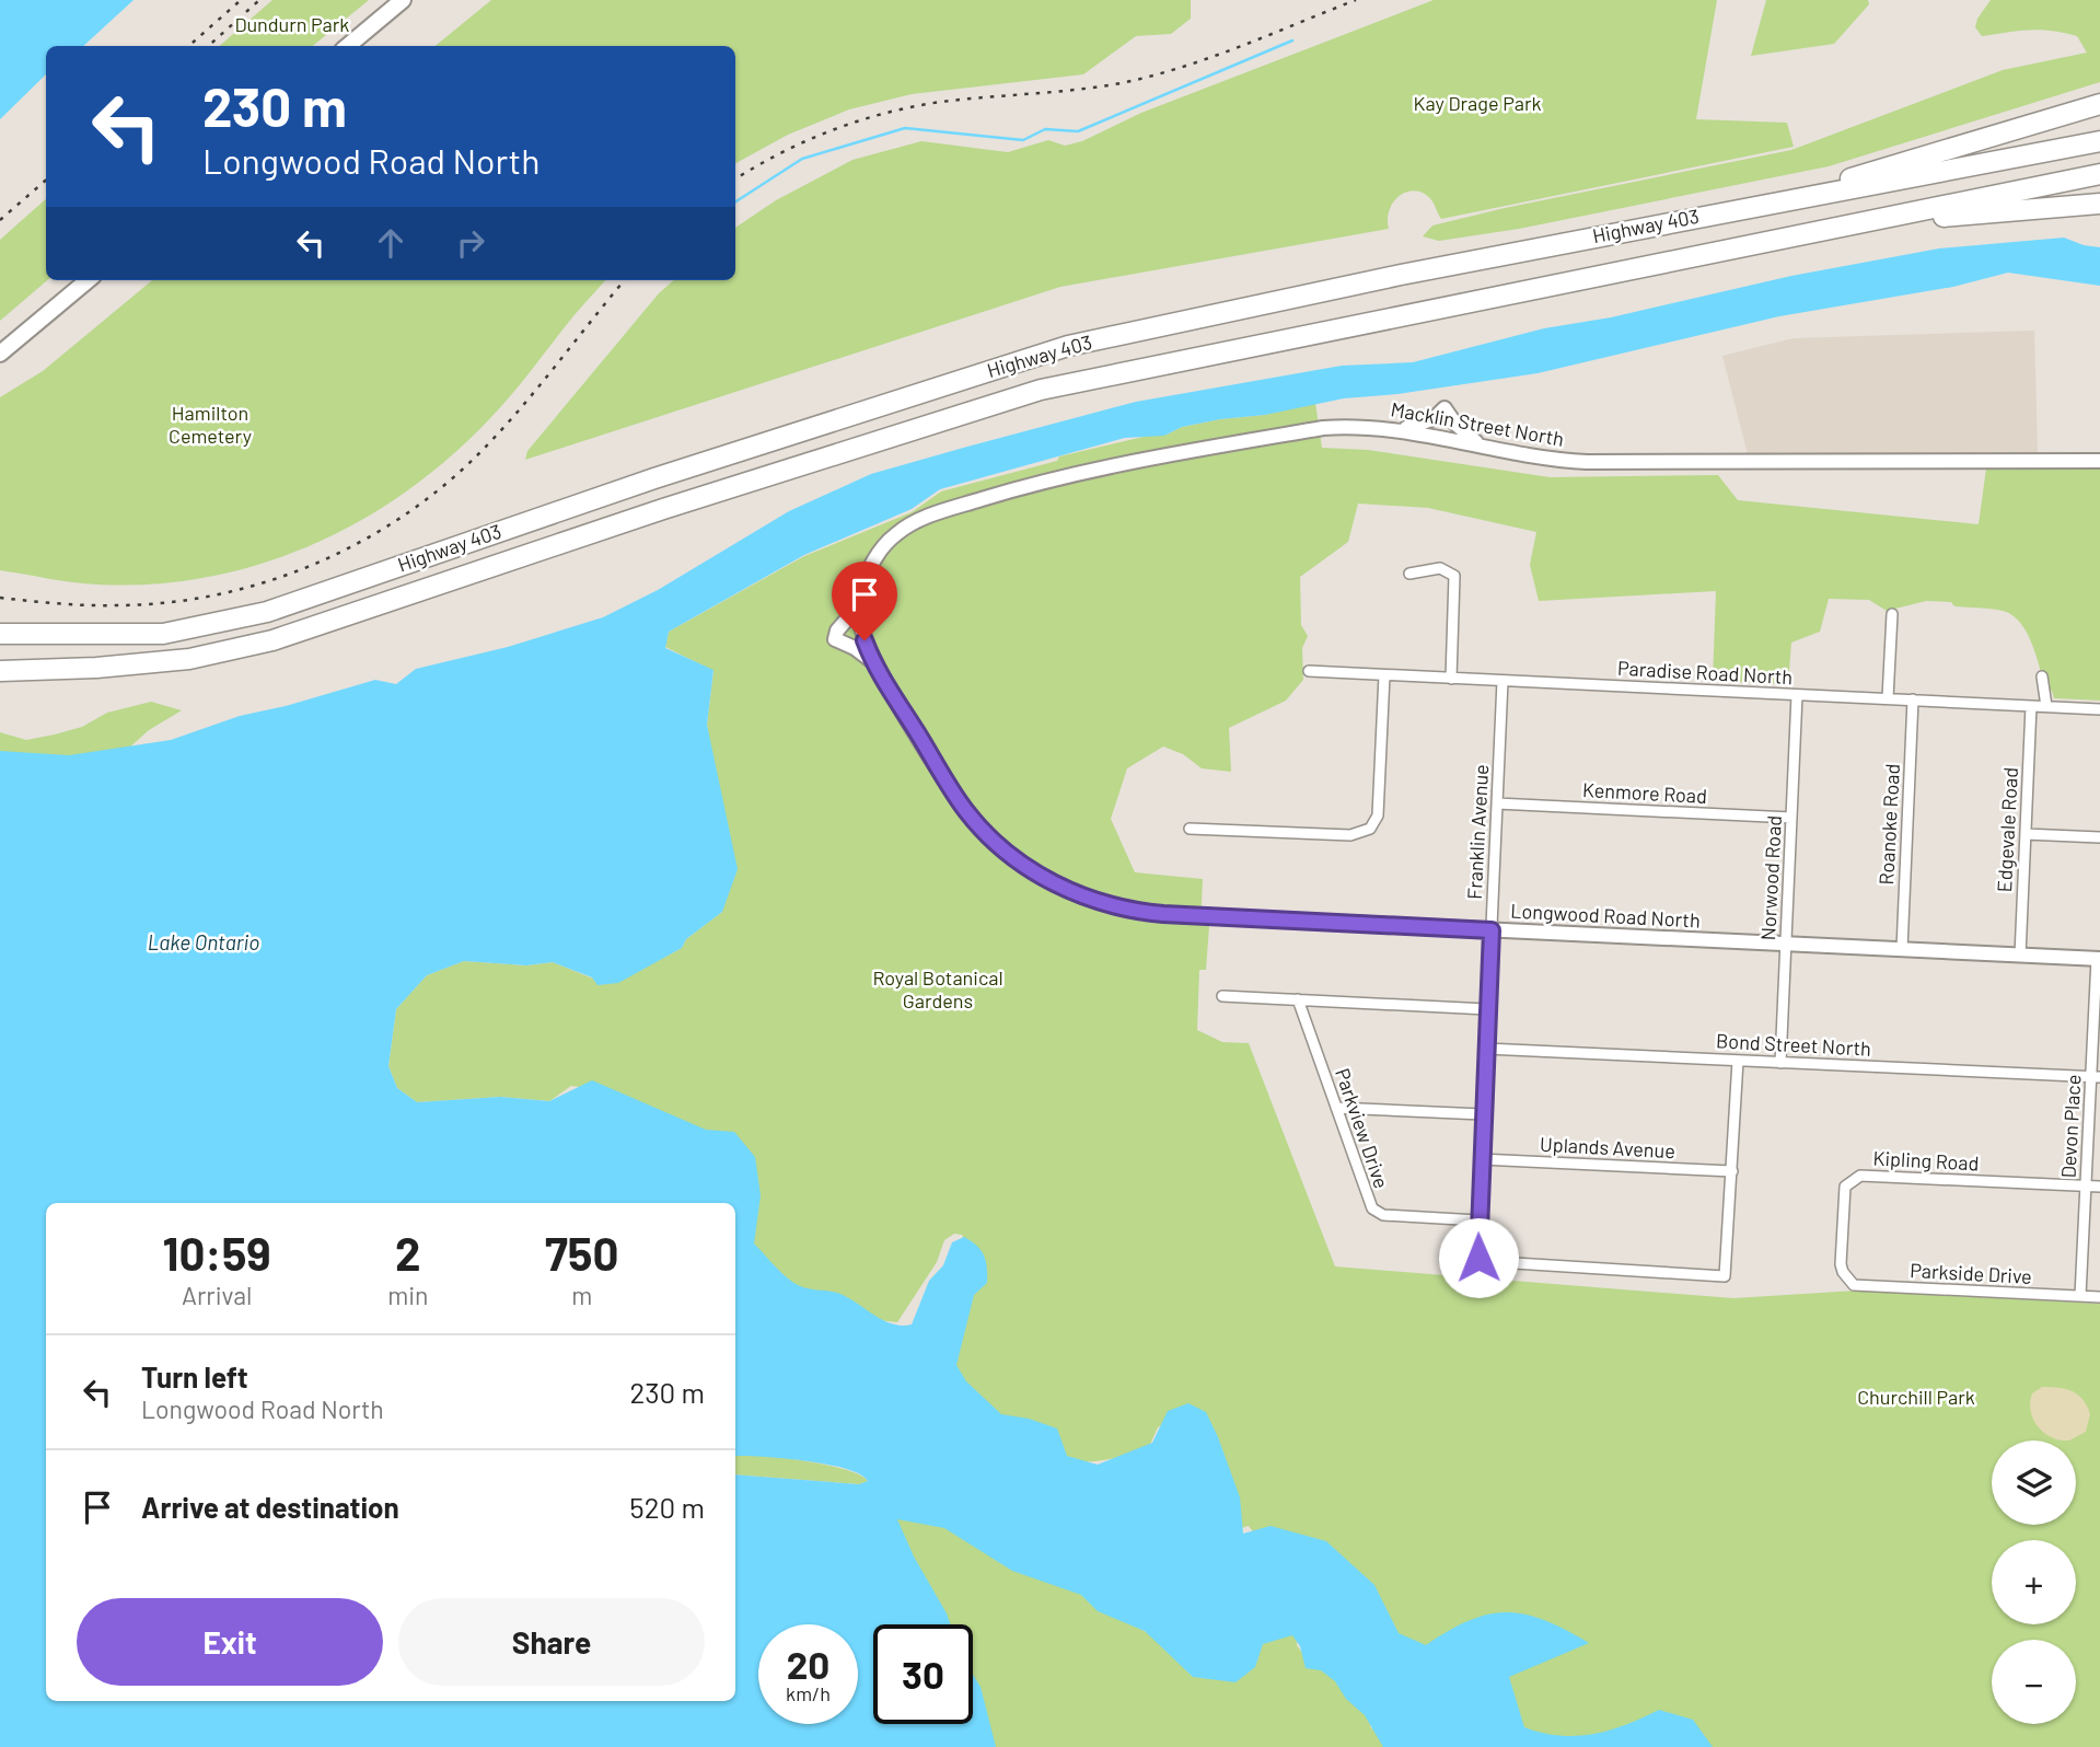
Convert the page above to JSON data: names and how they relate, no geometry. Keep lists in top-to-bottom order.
{
  "streets": {
    "highway": ["Highway 403"],
    "street": [
      "Macklin Street North",
      "Paradise Road North",
      "Kenmore Road",
      "Roanoke Road",
      "Edgevale Road",
      "Franklin Avenue",
      "Norwood Road",
      "Longwood Road North",
      "Bond Street North",
      "Devon Place",
      "Parkview Drive",
      "Uplands Avenue",
      "Kipling Road",
      "Parkside Drive"
    ]
  },
  "crossings": [
    ["Macklin Street North", "Longwood Road North"],
    ["Paradise Road North", "Roanoke Road"],
    ["Paradise Road North", "Edgevale Road"],
    ["Paradise Road North", "Franklin Avenue"],
    ["Paradise Road North", "Norwood Road"],
    ["Kenmore Road", "Franklin Avenue"],
    ["Kenmore Road", "Norwood Road"],
    ["Roanoke Road", "Longwood Road North"],
    ["Edgevale Road", "Longwood Road North"],
    ["Franklin Avenue", "Longwood Road North"],
    ["Franklin Avenue", "Bond Street North"],
    ["Franklin Avenue", "Parkview Drive"],
    ["Franklin Avenue", "Uplands Avenue"],
    ["Norwood Road", "Longwood Road North"],
    ["Norwood Road", "Bond Street North"],
    ["Longwood Road North", "Devon Place"],
    ["Bond Street North", "Devon Place"],
    ["Devon Place", "Kipling Road"],
    ["Devon Place", "Parkside Drive"],
    ["Kipling Road", "Parkside Drive"]
  ],
  "water": ["Lake Ontario"],
  "parks": [
    "Dundurn Park",
    "Kay Drage Park",
    "Hamilton Cemetery",
    "Royal Botanical Gardens",
    "Churchill Park"
  ],
  "page": {
    "turn": ["230 m", "Longwood Road North"],
    "eta": [
      "10:59",
      "Arrival",
      "2",
      "min",
      "750",
      "m"
    ],
    "list": [
      {
        "name": "Turn left",
        "note": "Longwood Road North",
        "value": "230 m"
      },
      {
        "name": "Arrive at destination",
        "value": "520 m"
      }
    ],
    "map_buttons": ["+", "−"],
    "buttons": ["Exit", "Share"],
    "speed": "20 km/h",
    "limit": "30"
  }
}
